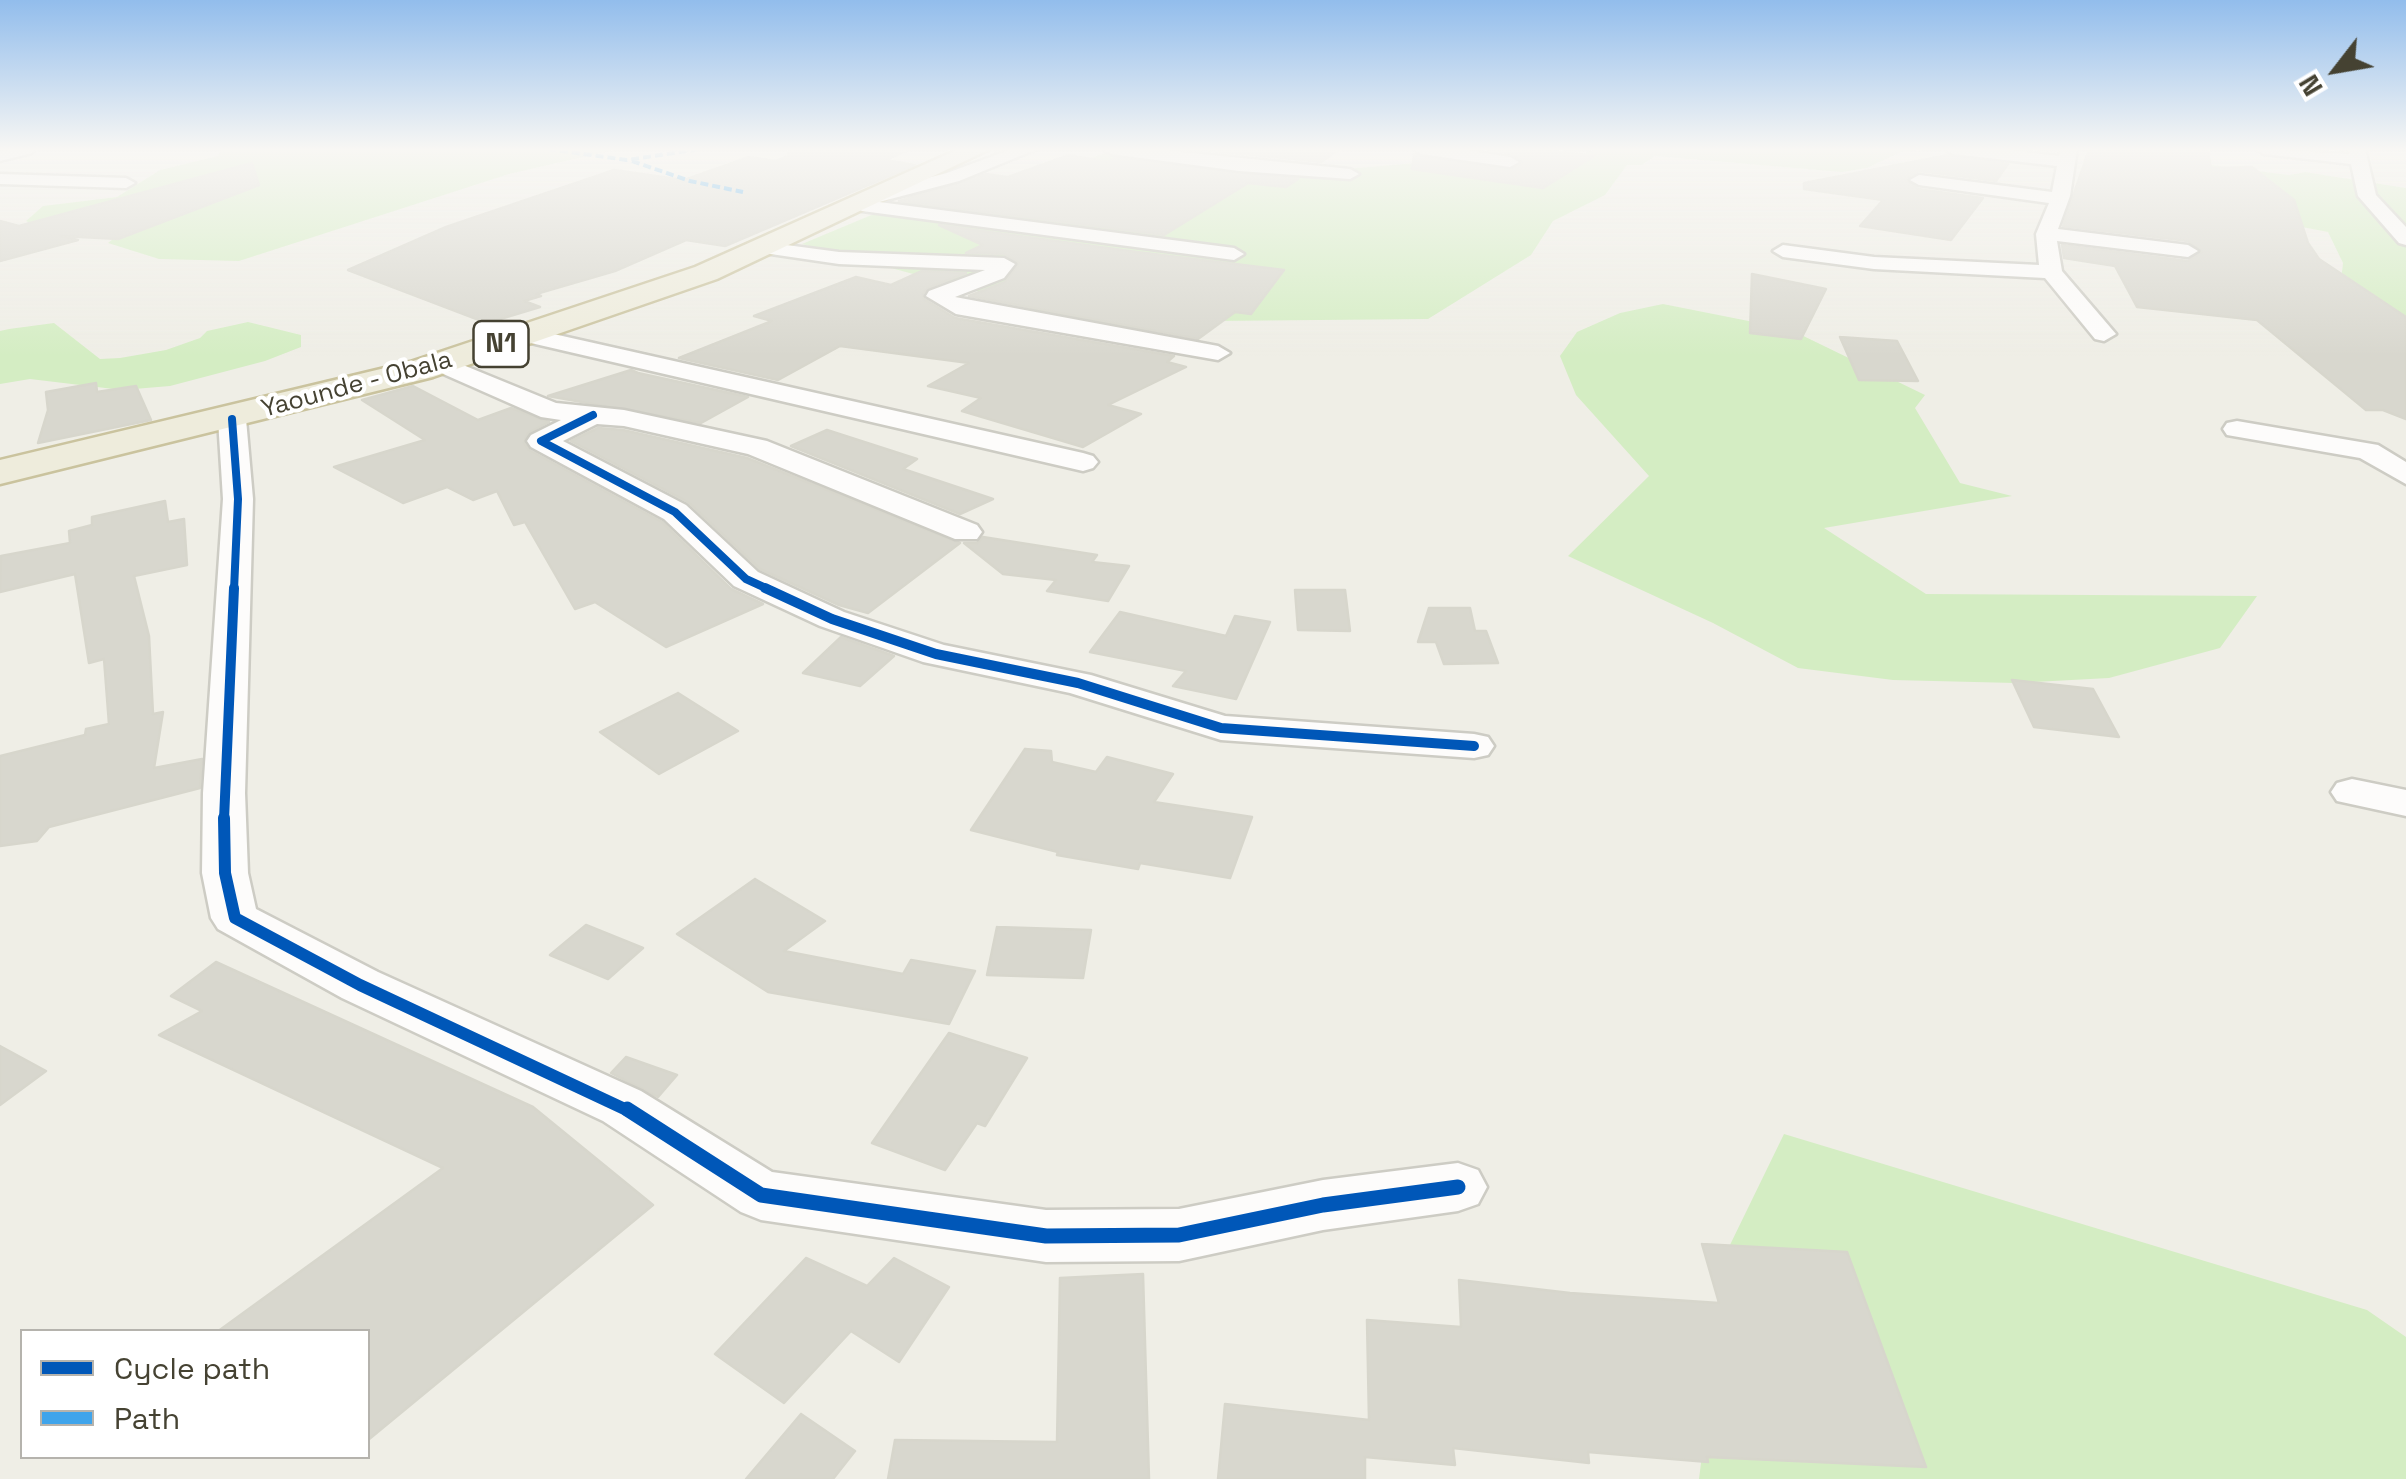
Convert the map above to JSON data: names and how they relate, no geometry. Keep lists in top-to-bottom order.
{
  "streets": {
    "highway": ["N1", "Yaounde - Obala"]
  },
  "legend": ["Cycle path", "Path"],
  "north": "bottom left"
}
